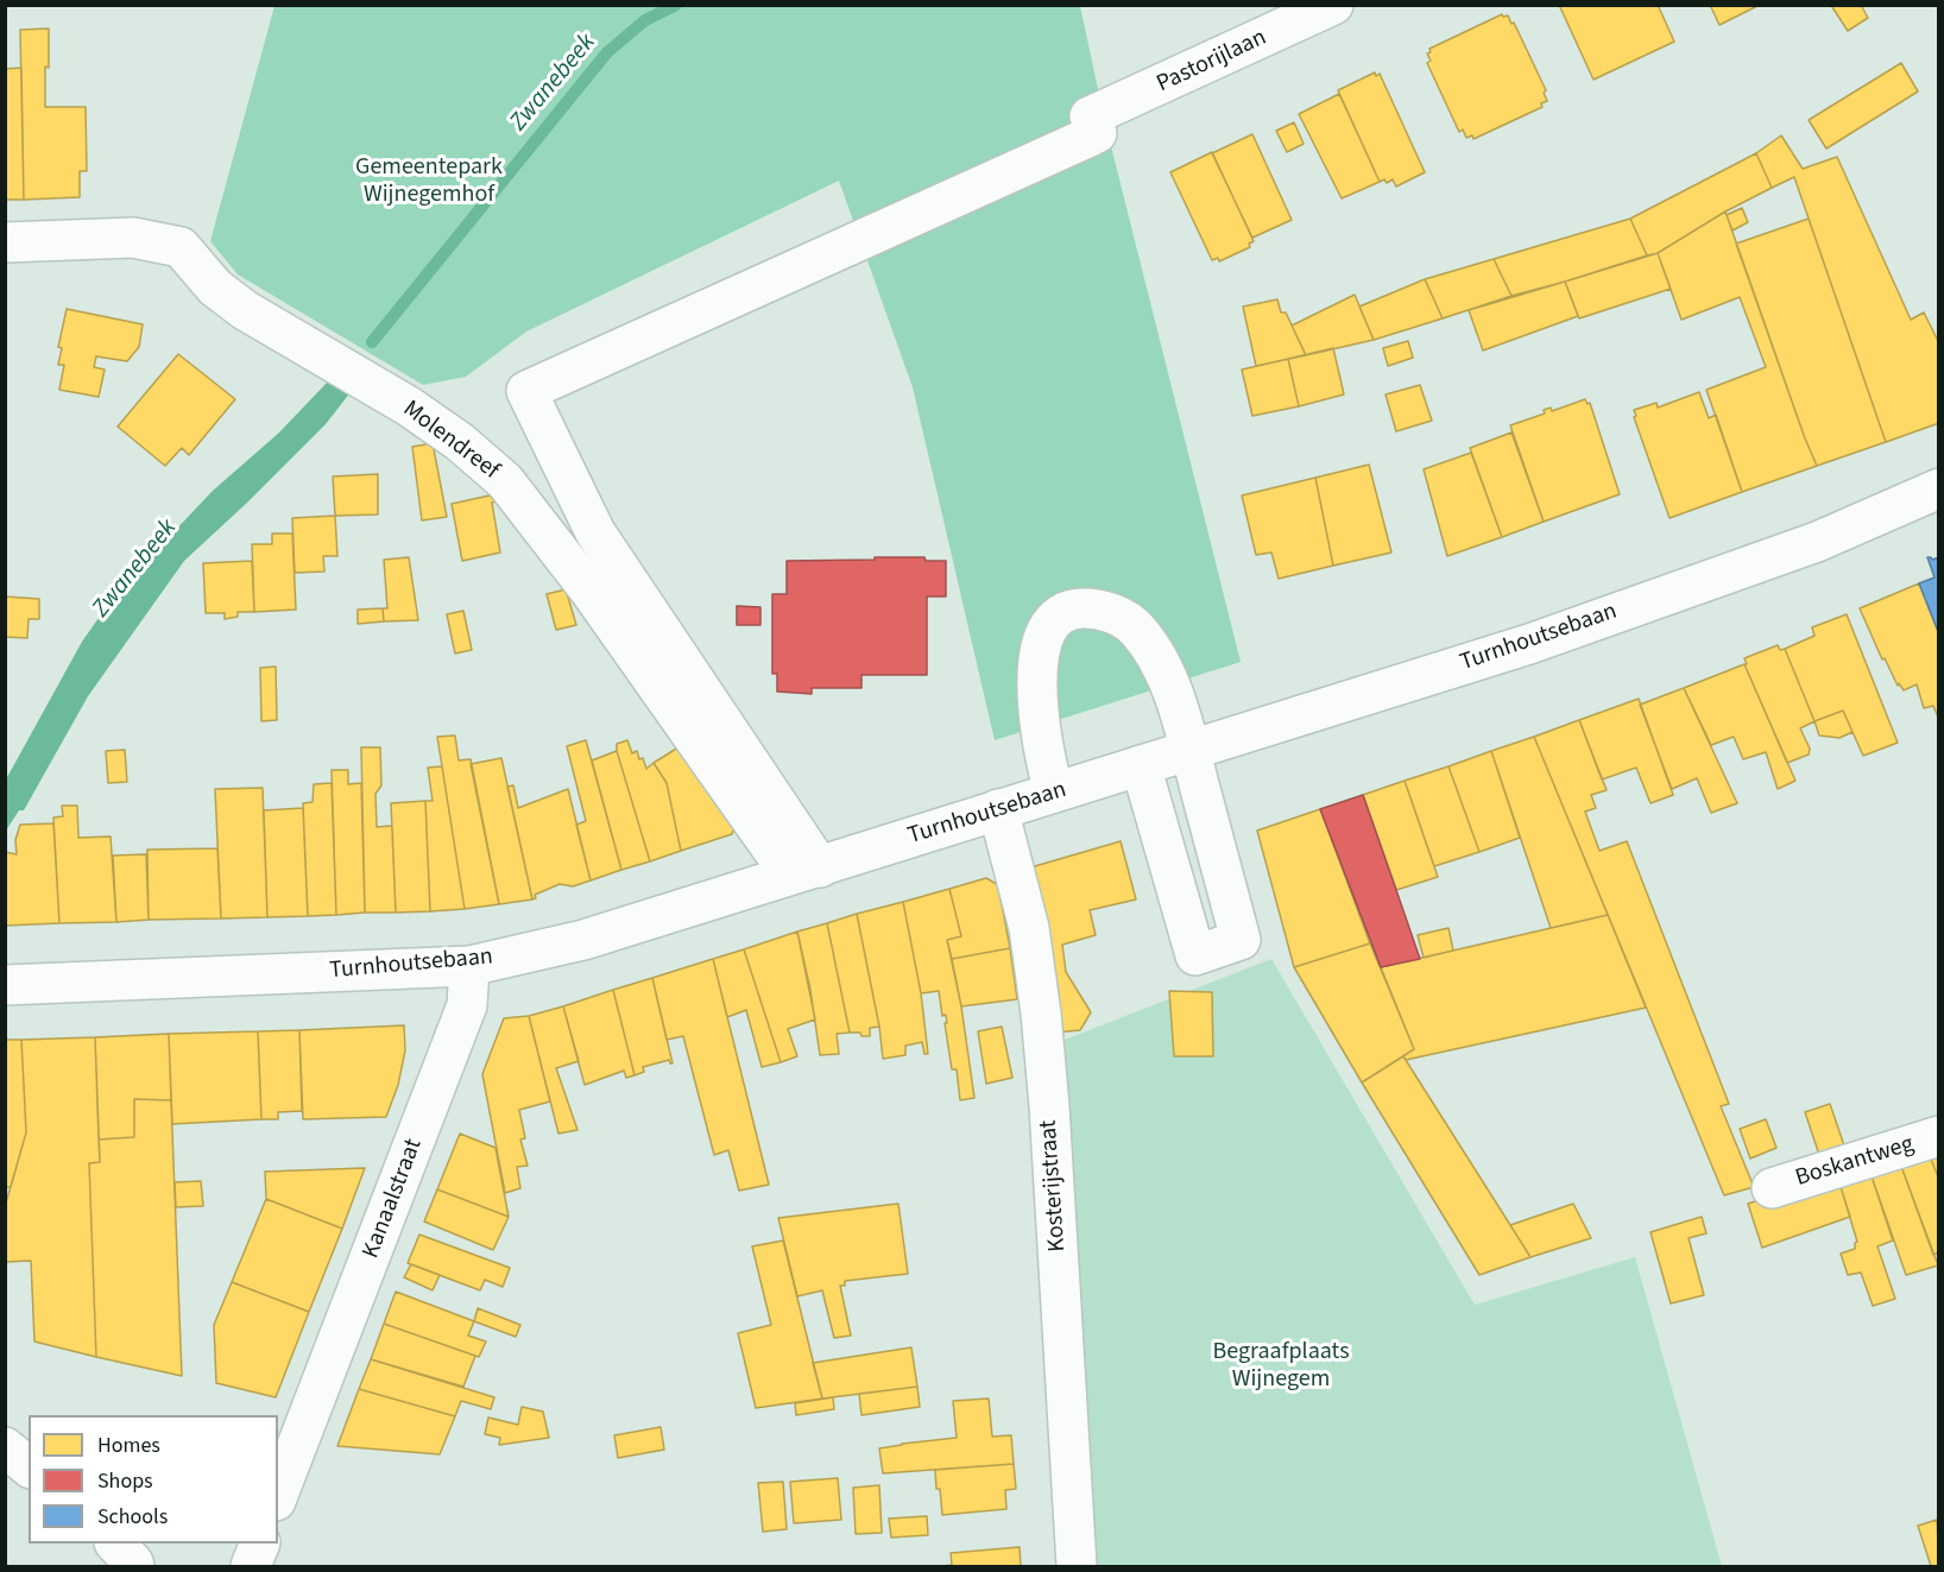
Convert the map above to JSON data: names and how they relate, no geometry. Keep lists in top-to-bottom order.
{
  "streets": {
    "street": [
      "Pastorijlaan",
      "Molendreef",
      "Turnhoutsebaan",
      "Boskantweg",
      "Kosterijstraat",
      "Kanaalstraat"
    ]
  },
  "crossings": [
    ["Molendreef", "Turnhoutsebaan"],
    ["Turnhoutsebaan", "Kosterijstraat"],
    ["Turnhoutsebaan", "Kanaalstraat"]
  ],
  "water": ["Zwanebeek"],
  "parks": ["Gemeentepark Wijnegemhof", "Begraafplaats Wijnegem"],
  "legend": ["Homes", "Shops", "Schools"]
}
